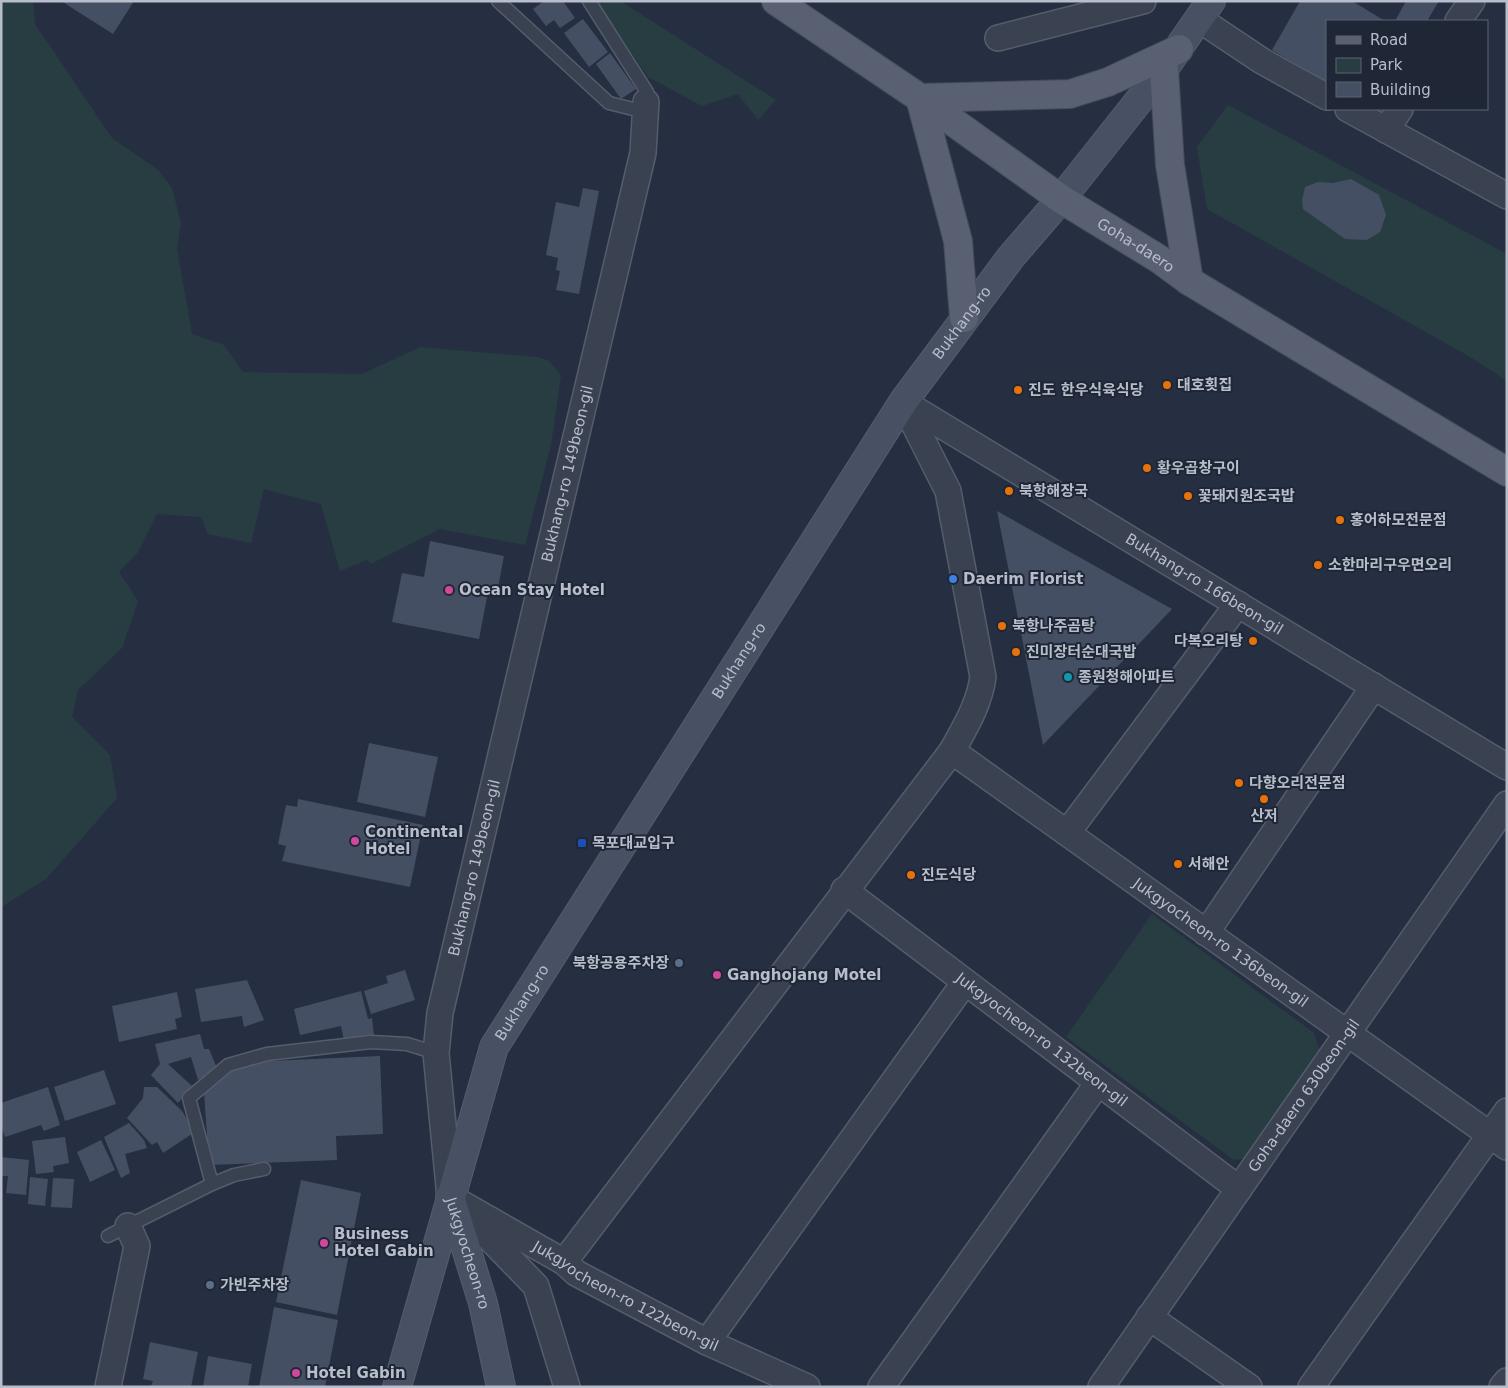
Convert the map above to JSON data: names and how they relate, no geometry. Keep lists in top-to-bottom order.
{
  "streets": {
    "main road": ["Goha-daero"],
    "street": [
      "Bukhang-ro",
      "Bukhang-ro 149beon-gil",
      "Bukhang-ro 166beon-gil",
      "Jukgyocheon-ro 136beon-gil",
      "Jukgyocheon-ro 132beon-gil",
      "Goha-daero 630beon-gil",
      "Jukgyocheon-ro",
      "Jukgyocheon-ro 122beon-gil"
    ]
  },
  "crossings": [
    ["Goha-daero", "Bukhang-ro"],
    ["Bukhang-ro", "Bukhang-ro 149beon-gil"],
    ["Bukhang-ro", "Bukhang-ro 166beon-gil"],
    ["Bukhang-ro", "Jukgyocheon-ro"],
    ["Bukhang-ro", "Jukgyocheon-ro 122beon-gil"],
    ["Bukhang-ro 149beon-gil", "Jukgyocheon-ro"],
    ["Bukhang-ro 149beon-gil", "Jukgyocheon-ro 122beon-gil"],
    ["Jukgyocheon-ro 136beon-gil", "Goha-daero 630beon-gil"],
    ["Jukgyocheon-ro 132beon-gil", "Goha-daero 630beon-gil"],
    ["Jukgyocheon-ro", "Jukgyocheon-ro 122beon-gil"]
  ],
  "places": {
    "other": [
      "대호횟집",
      "진도 한우식육식당",
      "황우곱창구이",
      "북항해장국",
      "꽃돼지원조국밥",
      "홍어하모전문점",
      "소한마리구우면오리",
      "Daerim Florist",
      "Ocean Stay Hotel",
      "북항나주곰탕",
      "다복오리탕",
      "진미장터순대국밥",
      "종원청해아파트",
      "다향오리전문점",
      "산저",
      "Continental Hotel",
      "서해안",
      "진도식당",
      "북항공용주차장",
      "Ganghojang Motel",
      "Business Hotel Gabin",
      "가빈주차장",
      "Hotel Gabin"
    ],
    "transit": ["목포대교입구"]
  },
  "legend": ["Road", "Park", "Building"]
}
